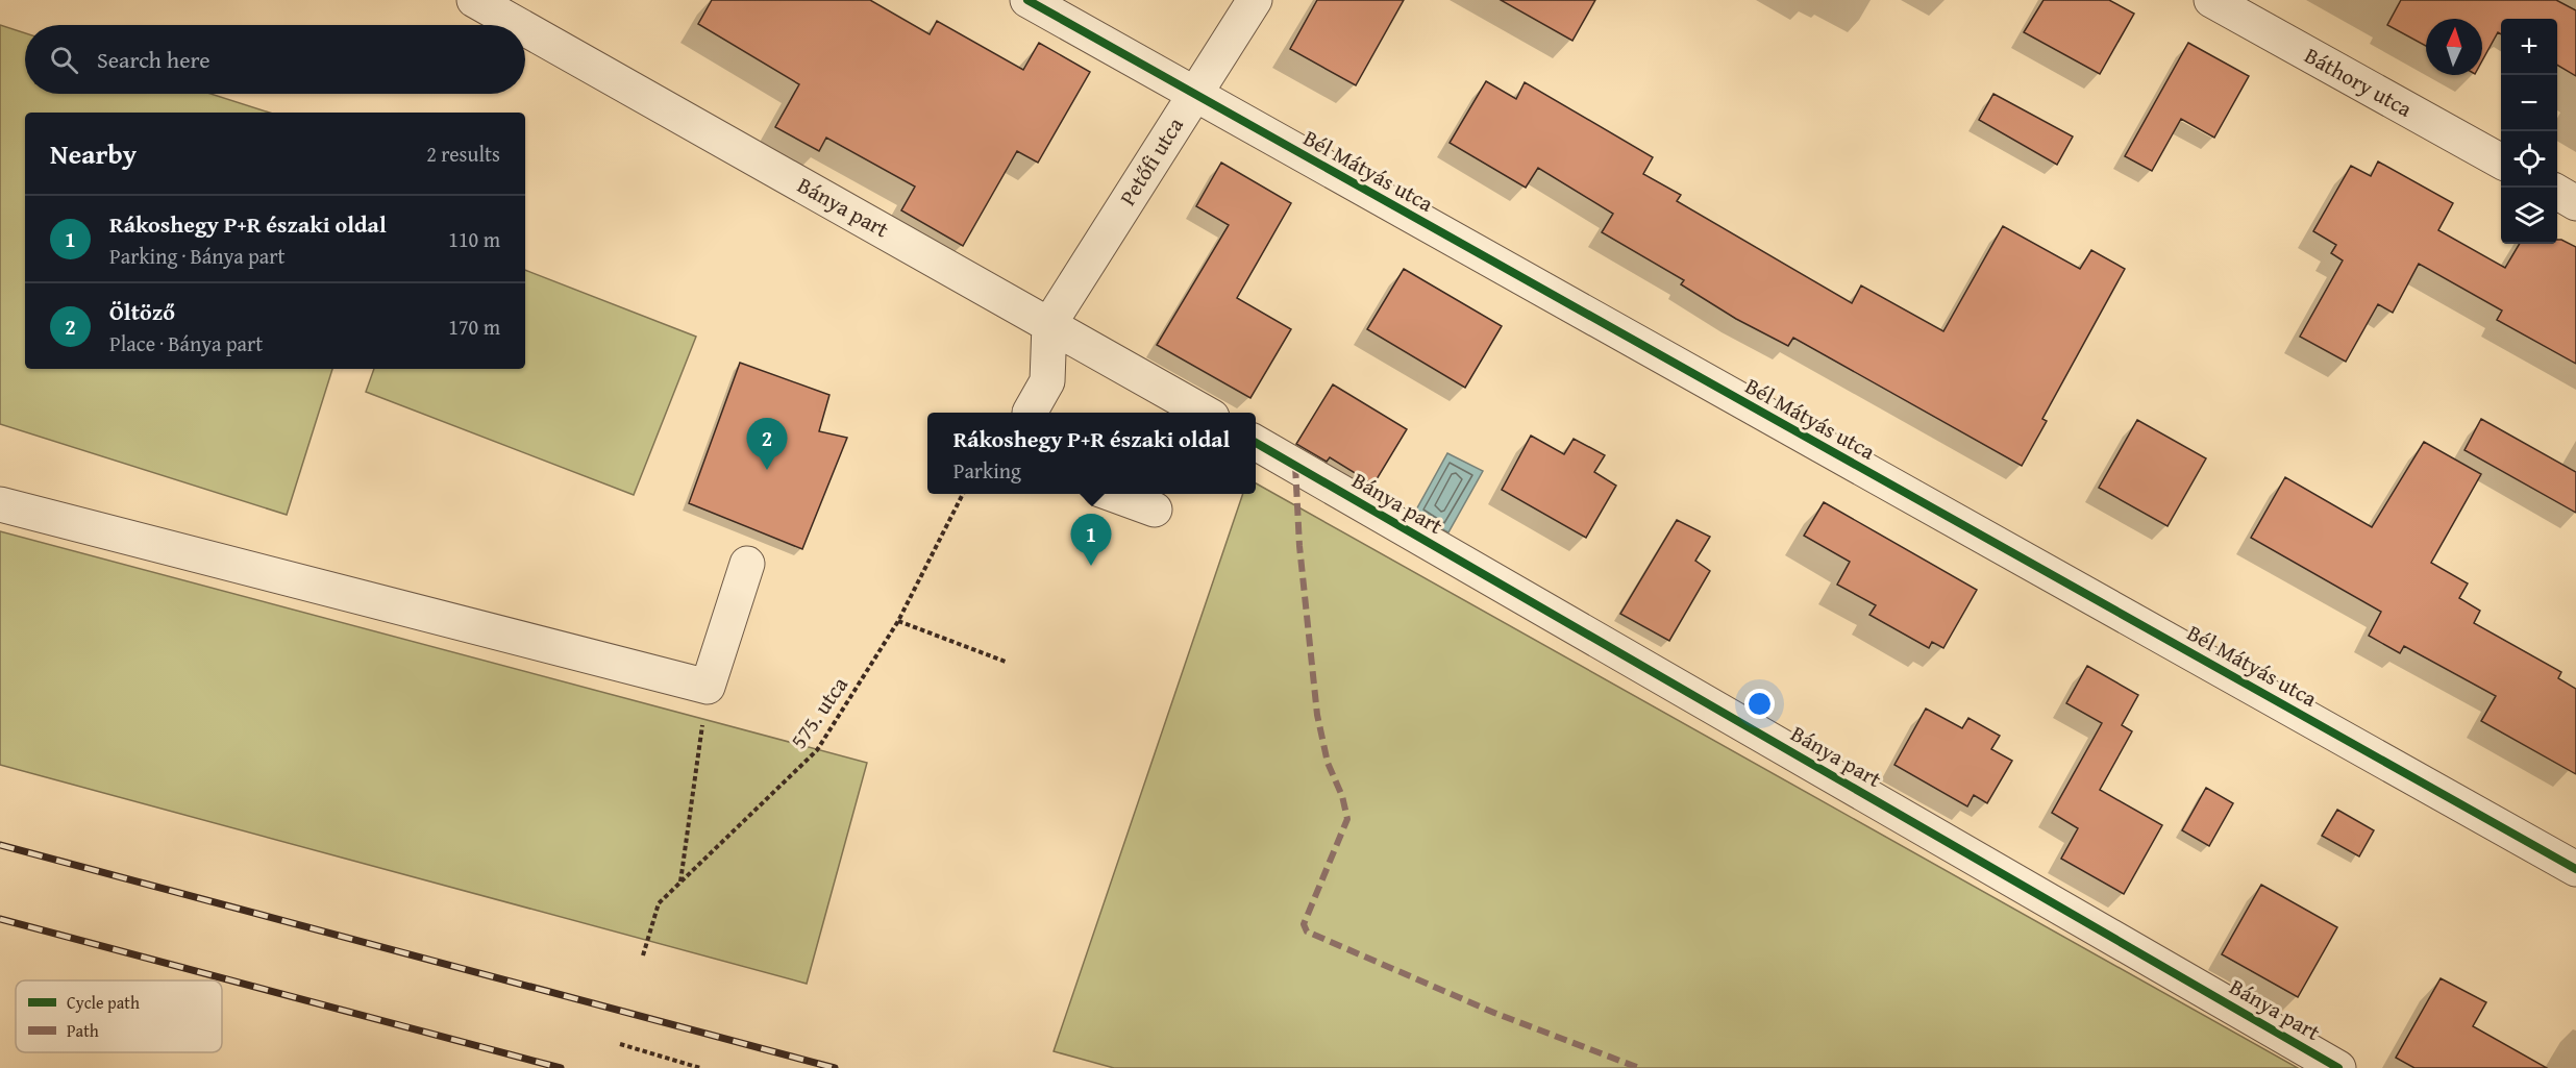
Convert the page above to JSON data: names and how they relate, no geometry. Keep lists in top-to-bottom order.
{
  "streets": {
    "street": [
      "Báthory utca",
      "Petőfi utca",
      "Bél Mátyás utca",
      "Bánya part"
    ],
    "path": ["575. utca"]
  },
  "crossings": [
    ["Petőfi utca", "Bél Mátyás utca"],
    ["Petőfi utca", "Bánya part"]
  ],
  "legend": ["Cycle path", "Path"],
  "north": "top",
  "page": {
    "map_buttons": ["+", "−"],
    "search": "Search here",
    "heading": ["Nearby", "2 results"],
    "list": [
      {
        "mark": "1",
        "name": "Rákoshegy P+R északi oldal",
        "note": "Parking · Bánya part",
        "value": "110 m"
      },
      {
        "mark": "2",
        "name": "Öltöző",
        "note": "Place · Bánya part",
        "value": "170 m"
      }
    ],
    "popup": ["Rákoshegy P+R északi oldal", "Parking"],
    "pins": ["2", "1"]
  }
}
